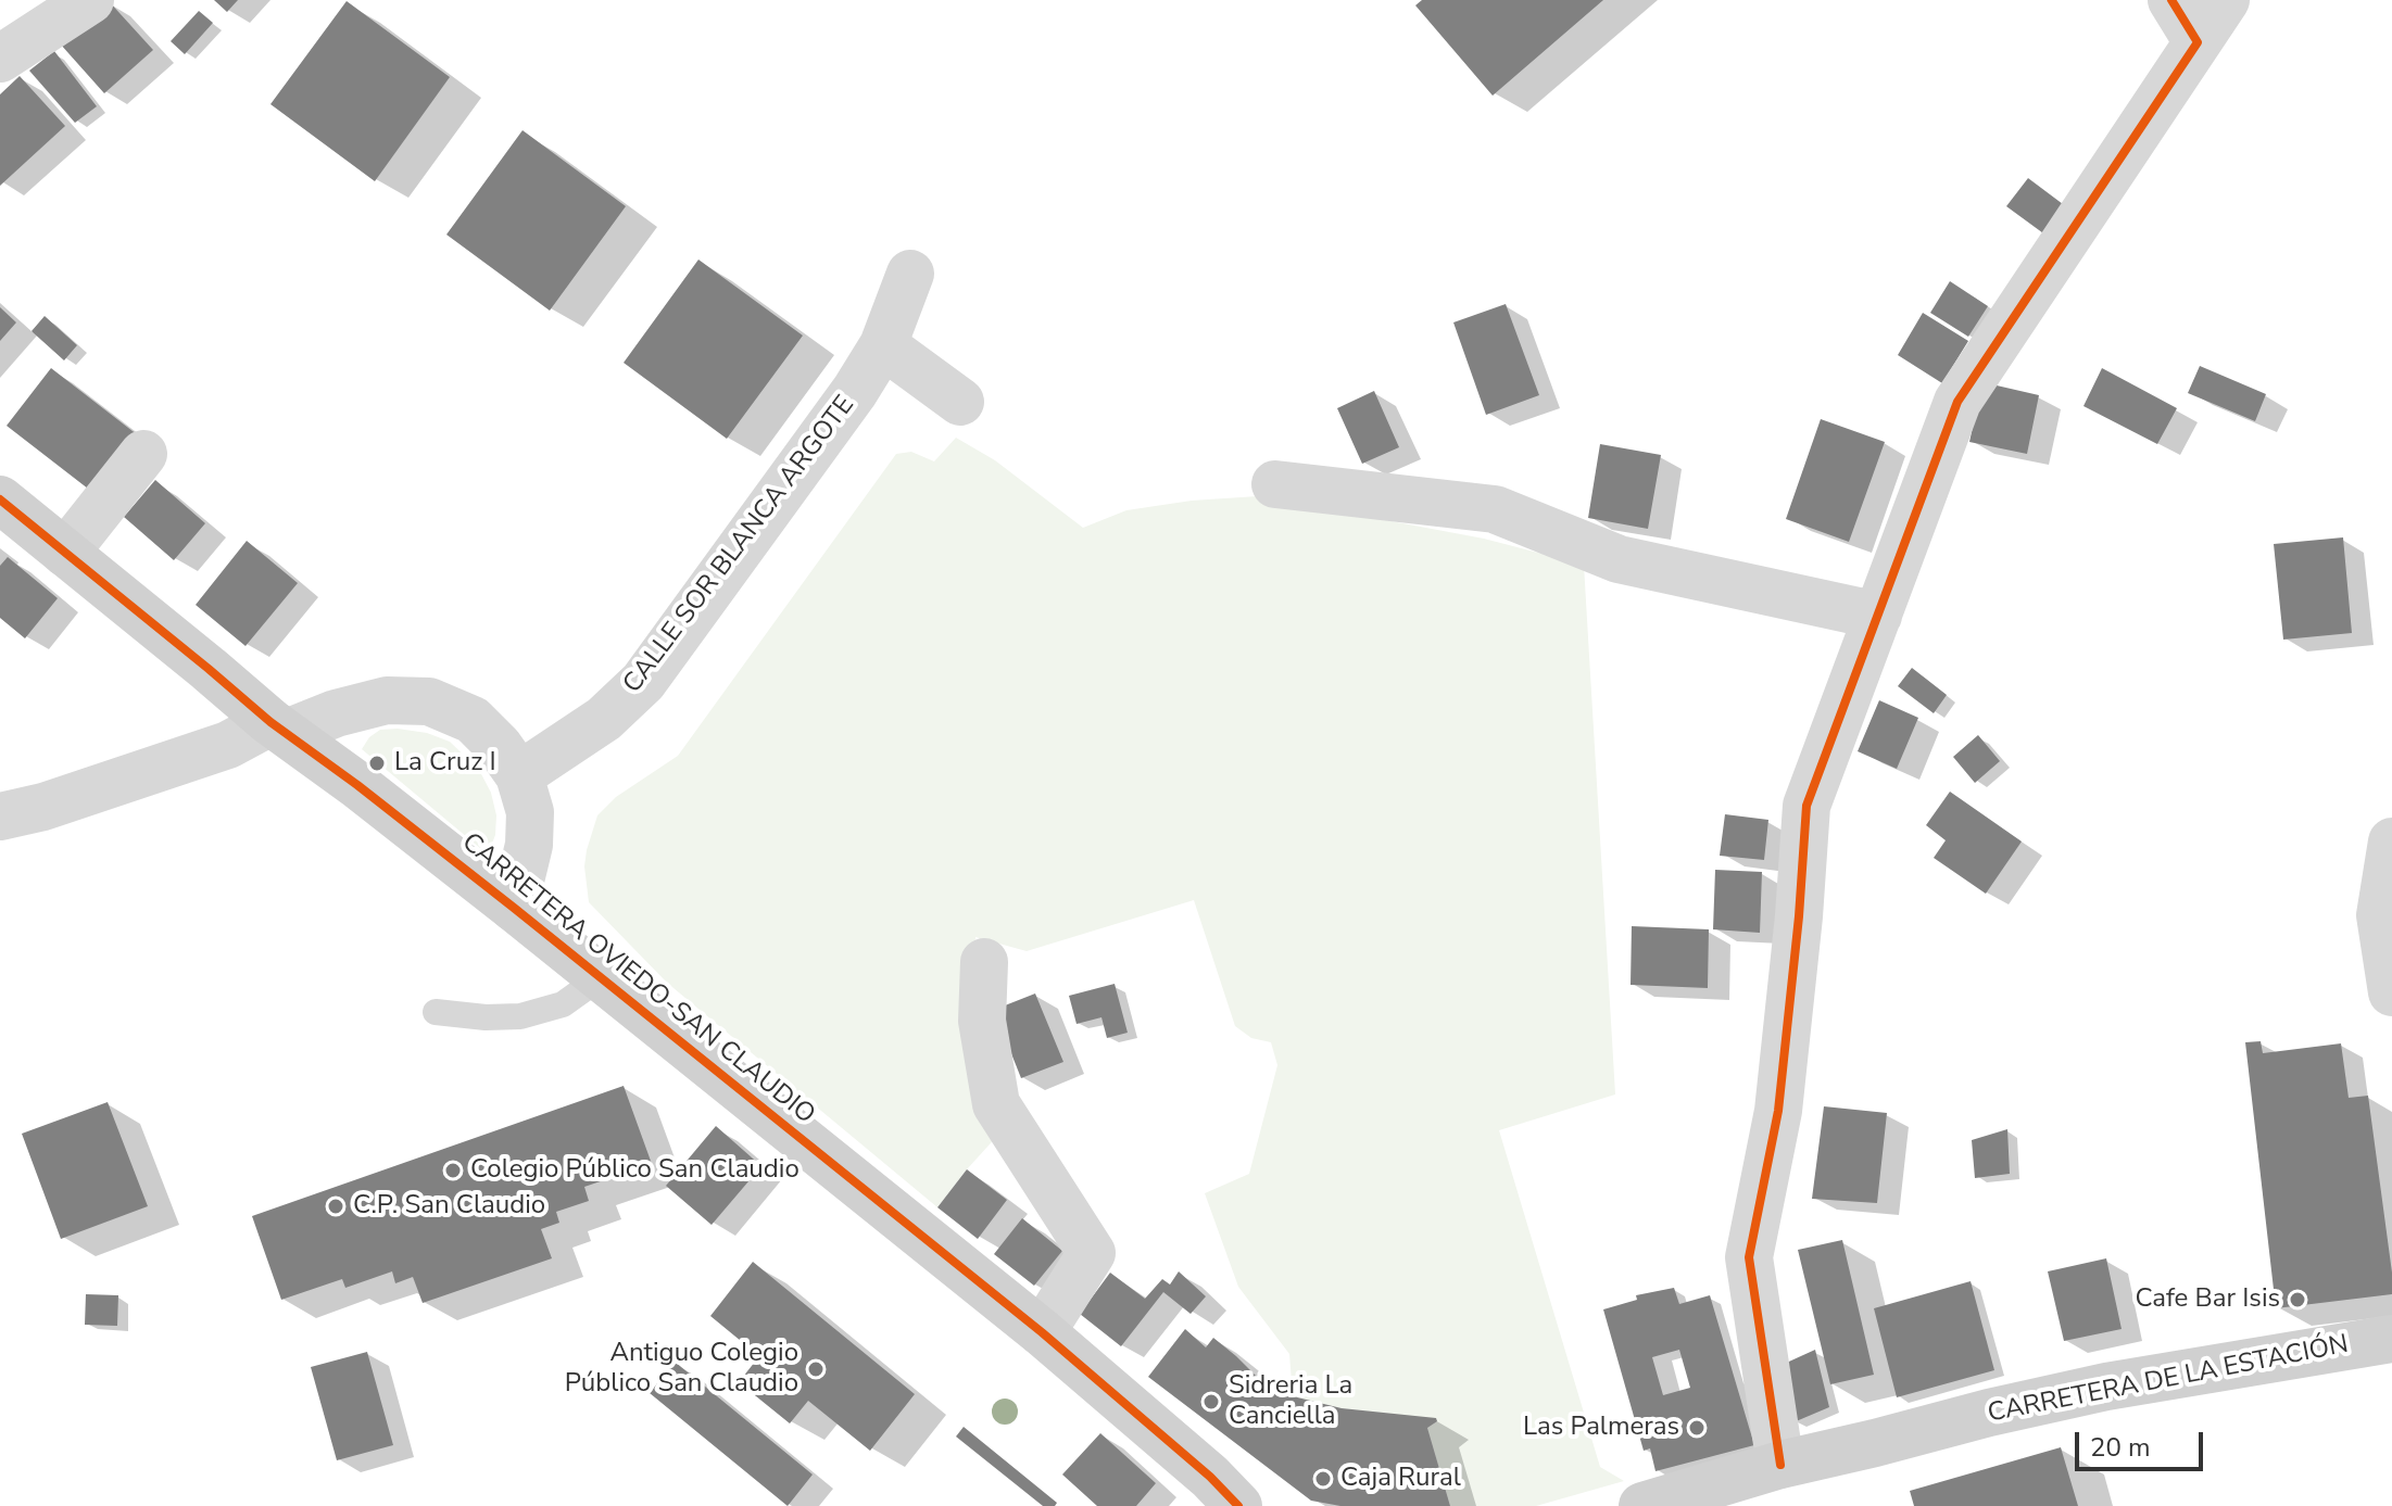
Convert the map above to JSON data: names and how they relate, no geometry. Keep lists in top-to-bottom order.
{
  "streets": {
    "street": ["CALLE SOR BLANCA ARGOTE", "CARRETERA OVIEDO-SAN CLAUDIO", "CARRETERA DE LA ESTACIÓN"]
  },
  "places": [
    "La Cruz I",
    "Colegio Público San Claudio",
    "C.P. San Claudio",
    "Cafe Bar Isis",
    "Antiguo Colegio Público San Claudio",
    "Sidreria La Canciella",
    "Las Palmeras",
    "Caja Rural"
  ],
  "scale_bar": "20 m"
}
